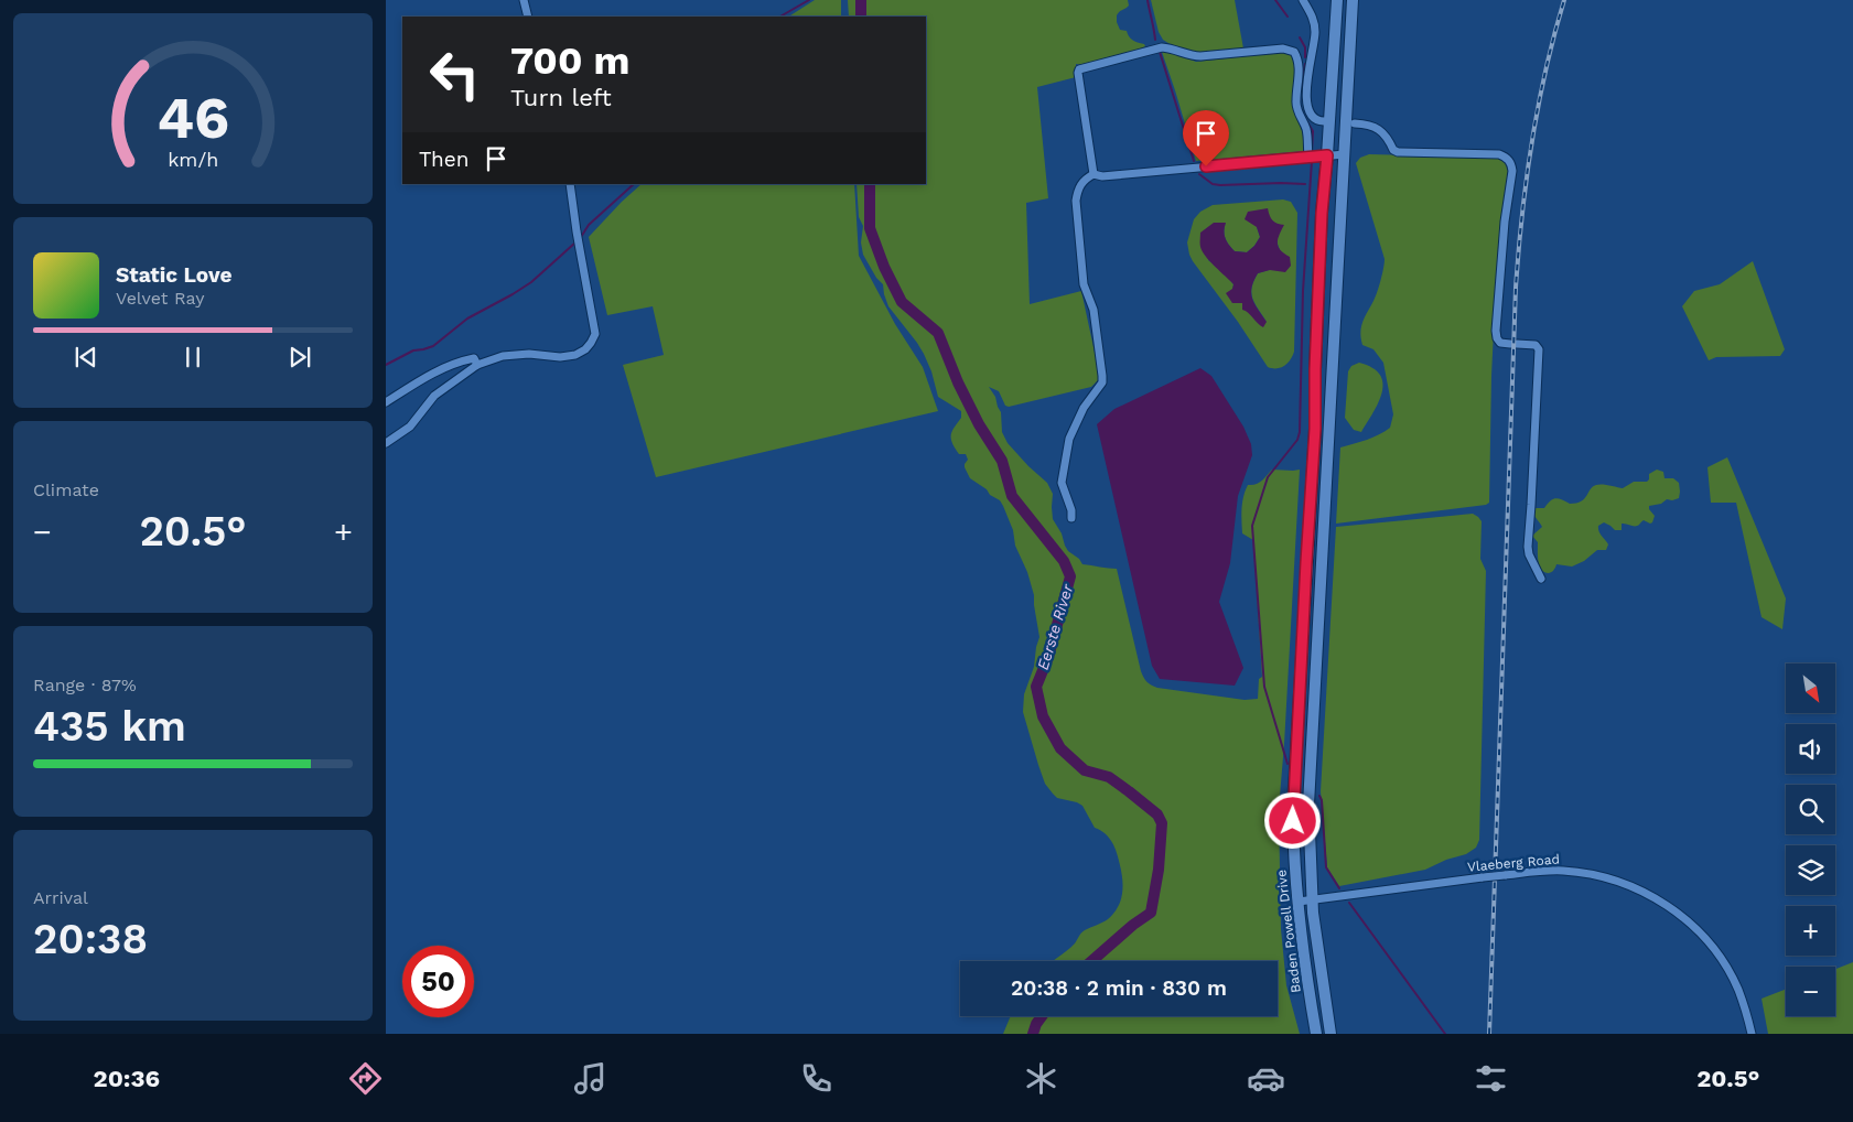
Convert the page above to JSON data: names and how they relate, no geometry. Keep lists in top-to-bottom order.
{
  "streets": {
    "main road": ["Baden Powell Drive"],
    "street": ["Vlaeberg Road"]
  },
  "crossings": [
    ["Vlaeberg Road", "Baden Powell Drive"]
  ],
  "water": ["Eerste River"],
  "north": "bottom right",
  "page": {
    "turn": ["700 m", "Turn left"],
    "then": "Then",
    "song": ["Static Love", "Velvet Ray"],
    "tile": [
      "Climate",
      ["Range · 87%", "435 km"],
      ["Arrival", "20:38"]
    ],
    "heat": ["−", "20.5°", "+"],
    "map_buttons": ["+", "−"],
    "limit": "50",
    "trip": "20:38 · 2 min · 830 m",
    "tabs": ["20:36", "20.5°"],
    "gauge": ["46", "km/h"]
  }
}
